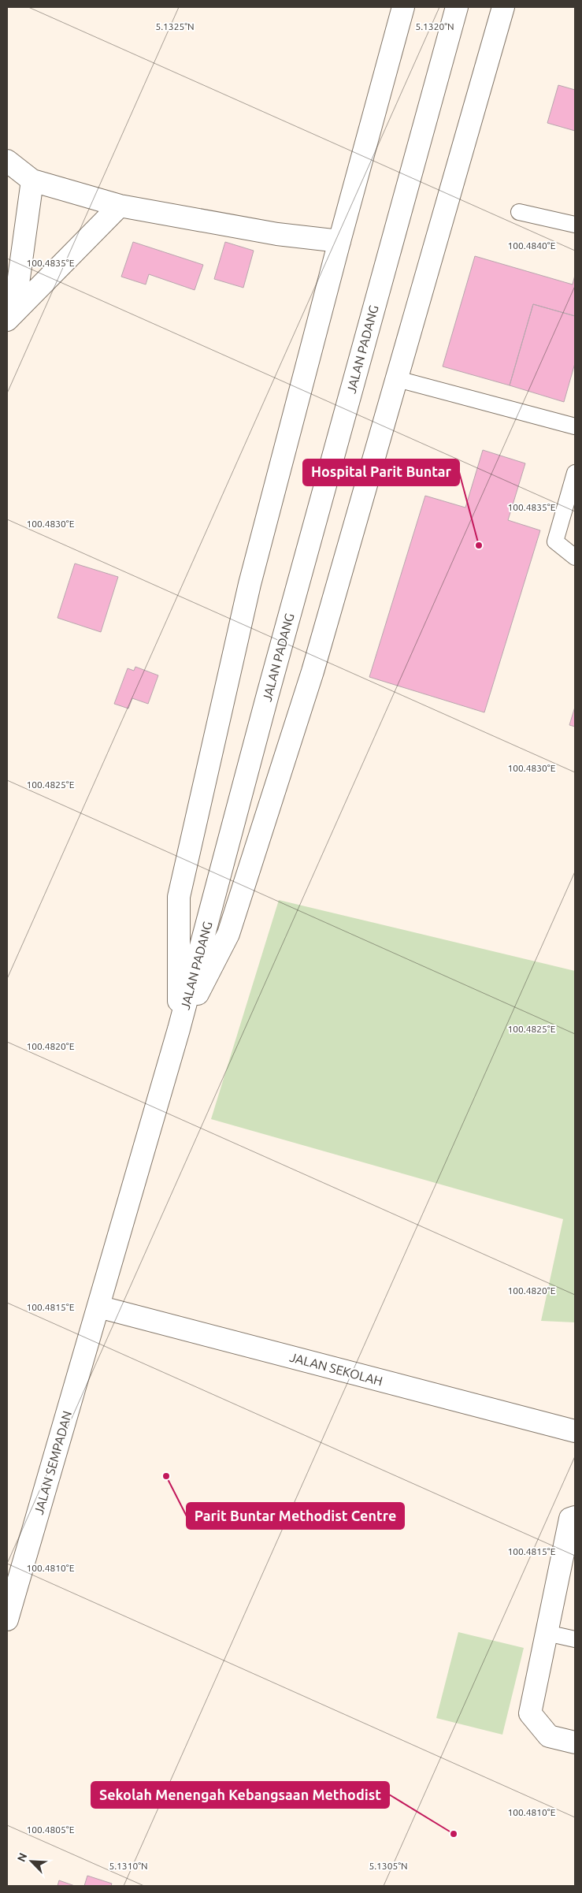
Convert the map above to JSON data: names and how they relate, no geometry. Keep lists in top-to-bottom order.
{
  "streets": {
    "street": ["JALAN PADANG", "JALAN SEKOLAH", "JALAN SEMPADAN"]
  },
  "crossings": [
    ["JALAN PADANG", "JALAN SEKOLAH"],
    ["JALAN PADANG", "JALAN SEMPADAN"],
    ["JALAN SEKOLAH", "JALAN SEMPADAN"]
  ],
  "places": ["Hospital Parit Buntar", "Parit Buntar Methodist Centre", "Sekolah Menengah Kebangsaan Methodist"],
  "north": "top left",
  "coordinates": [
    "5.1325°N",
    "5.1320°N",
    "100.4840°E",
    "100.4835°E",
    "100.4830°E",
    "100.4825°E",
    "100.4820°E",
    "100.4815°E",
    "100.4810°E",
    "100.4805°E",
    "5.1310°N",
    "5.1305°N"
  ]
}
